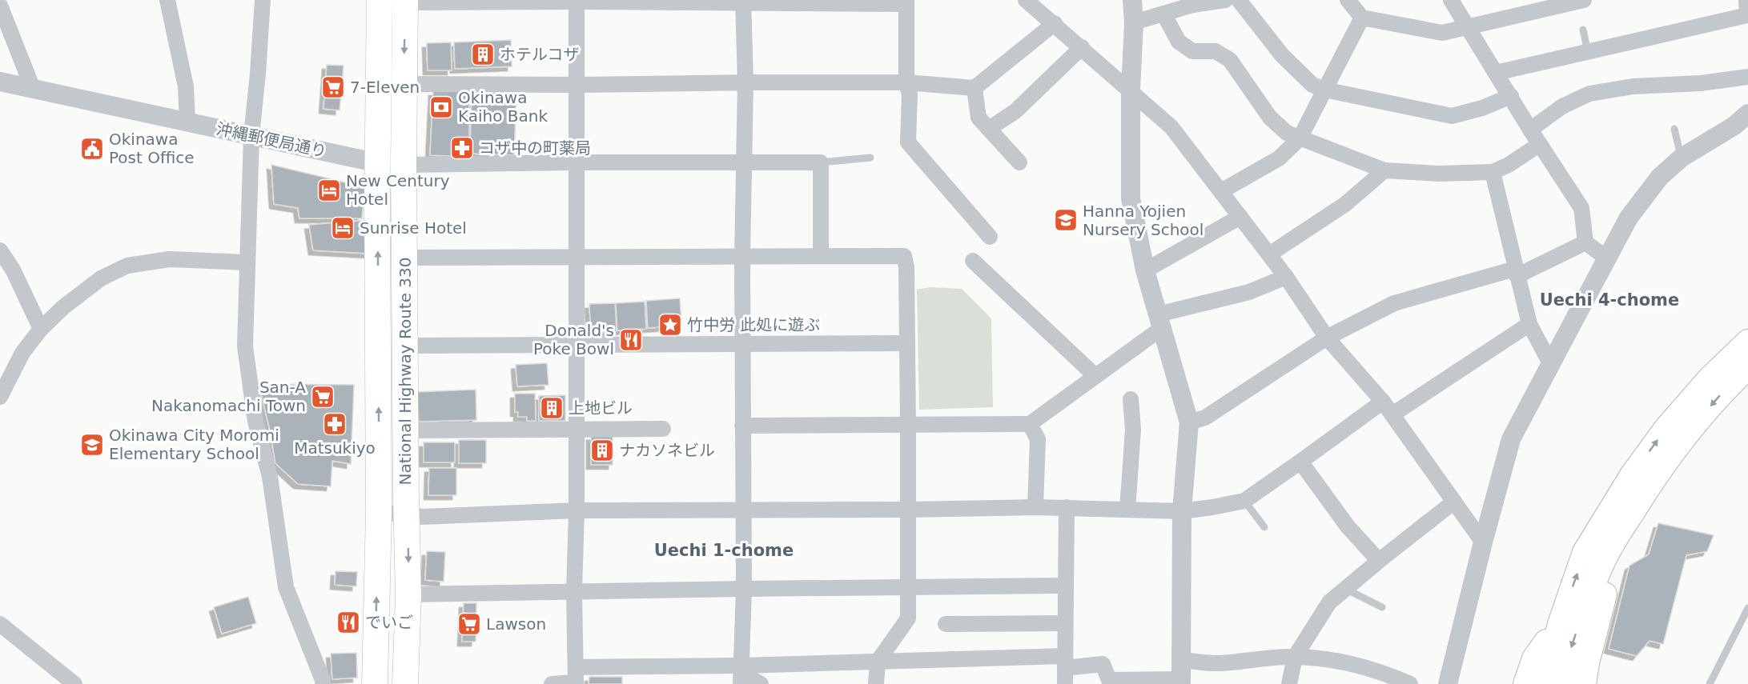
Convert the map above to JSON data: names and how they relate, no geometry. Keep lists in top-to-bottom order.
{
  "streets": {
    "highway": ["National Highway Route 330"],
    "street": ["沖縄郵便局通り"]
  },
  "crossings": [
    ["沖縄郵便局通り", "National Highway Route 330"]
  ],
  "districts": ["Uechi 4-chome", "Uechi 1-chome"],
  "places": {
    "building": ["ホテルコザ", "上地ビル", "ナカソネビル"],
    "supermarket": ["7-Eleven", "San-A Nakanomachi Town", "Lawson"],
    "bank": ["Okinawa Kaiho Bank"],
    "pharmacy": ["コザ中の町薬局", "Matsukiyo"],
    "public building": ["Okinawa Post Office"],
    "hotel": ["New Century Hotel", "Sunrise Hotel"],
    "school or university": ["Hanna Yojien Nursery School", "Okinawa City Moromi Elementary School"],
    "place": ["竹中労 此処に遊ぶ"],
    "restaurant": ["Donald's Poke Bowl", "でいご"]
  }
}
